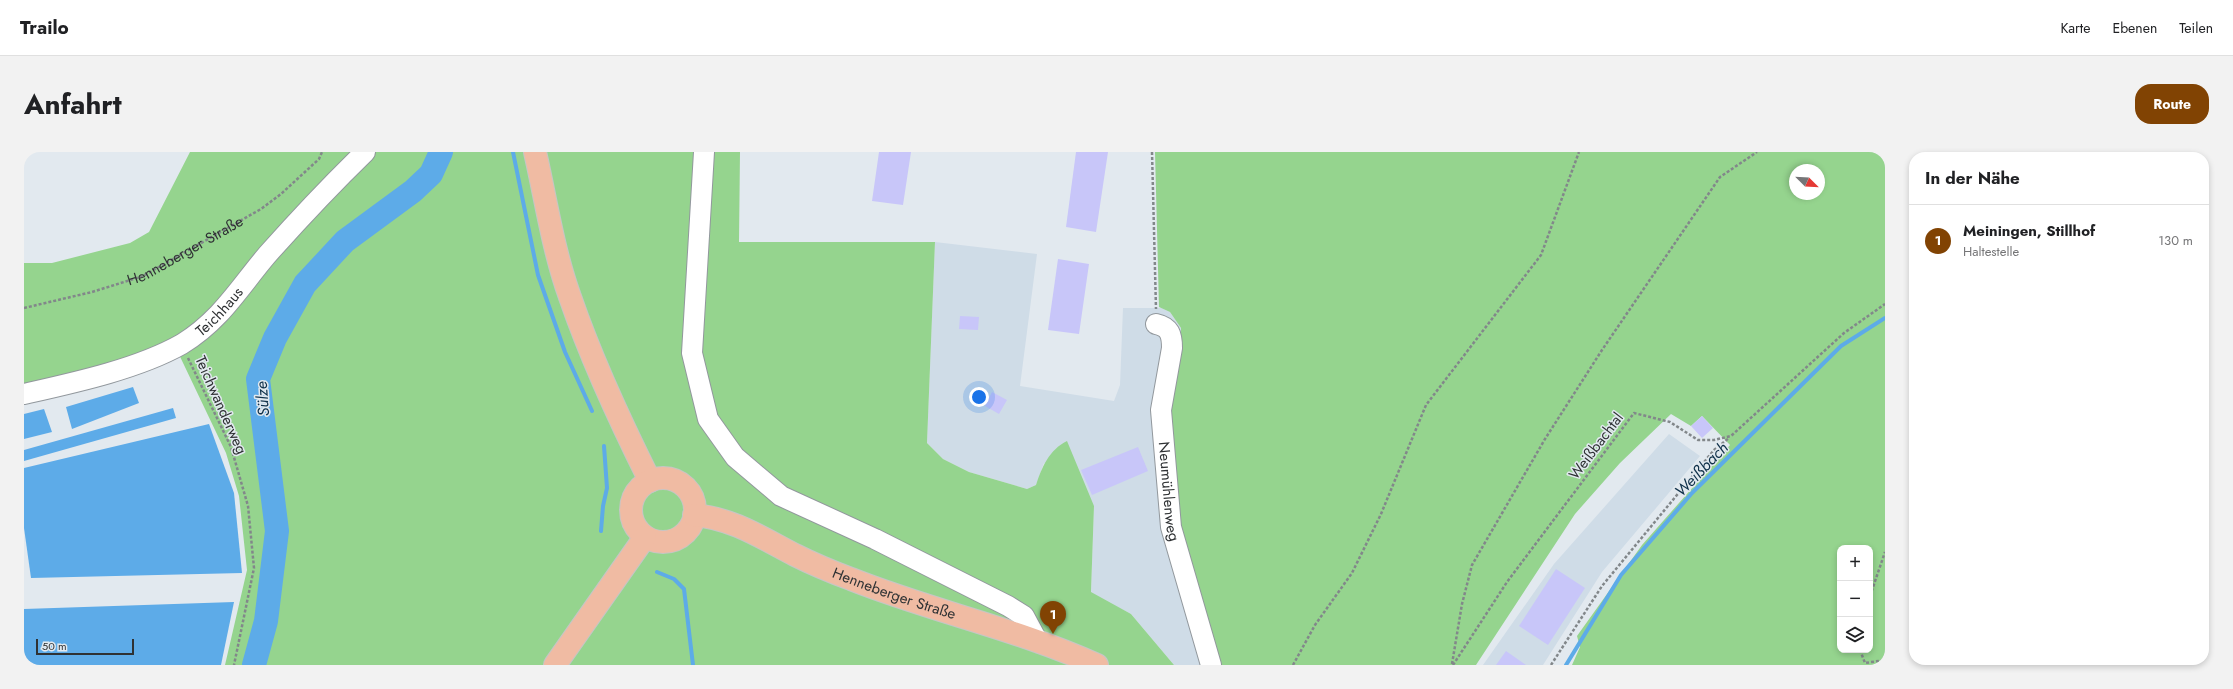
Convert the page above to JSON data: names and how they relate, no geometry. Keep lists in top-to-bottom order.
{
  "streets": {
    "main road": ["Henneberger Straße"],
    "street": ["Teichhaus", "Neumühlenweg"],
    "path": ["Teichwanderweg", "Weißbachtal"]
  },
  "crossings": [
    ["Teichhaus", "Teichwanderweg"]
  ],
  "water": ["Sülze", "Weißbach"],
  "scale_bar": "50 m",
  "north": "bottom right",
  "page": {
    "header": "Trailo",
    "nav": ["Karte", "Ebenen", "Teilen"],
    "title": "Anfahrt",
    "buttons": "Route",
    "heading": "In der Nähe",
    "list": [
      {
        "mark": "1",
        "name": "Meiningen, Stillhof",
        "note": "Haltestelle",
        "value": "130 m"
      }
    ],
    "map_buttons": ["+", "−"],
    "pins": "1",
    "scale": "50 m"
  }
}
